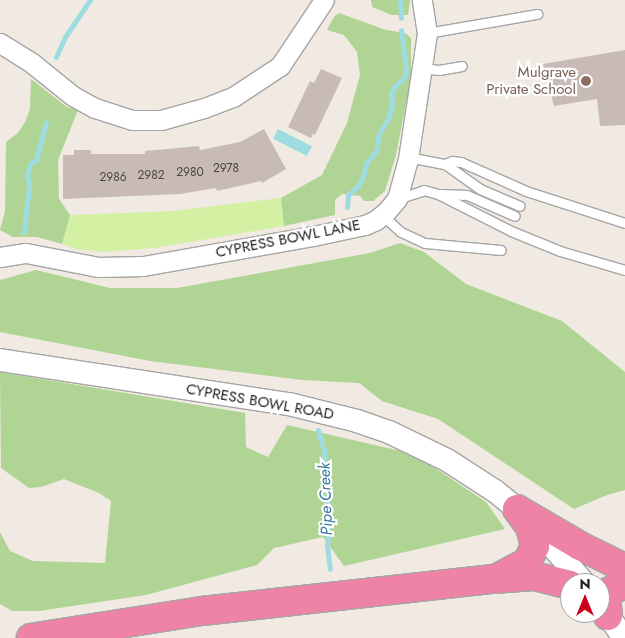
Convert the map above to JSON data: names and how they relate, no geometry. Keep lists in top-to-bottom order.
{
  "streets": {
    "street": ["CYPRESS BOWL LANE", "CYPRESS BOWL ROAD"]
  },
  "water": ["Pipe Creek"],
  "places": ["Mulgrave Private School"],
  "house_numbers": [
    "2978",
    "2980",
    "2982",
    "2986"
  ],
  "north": "top"
}
